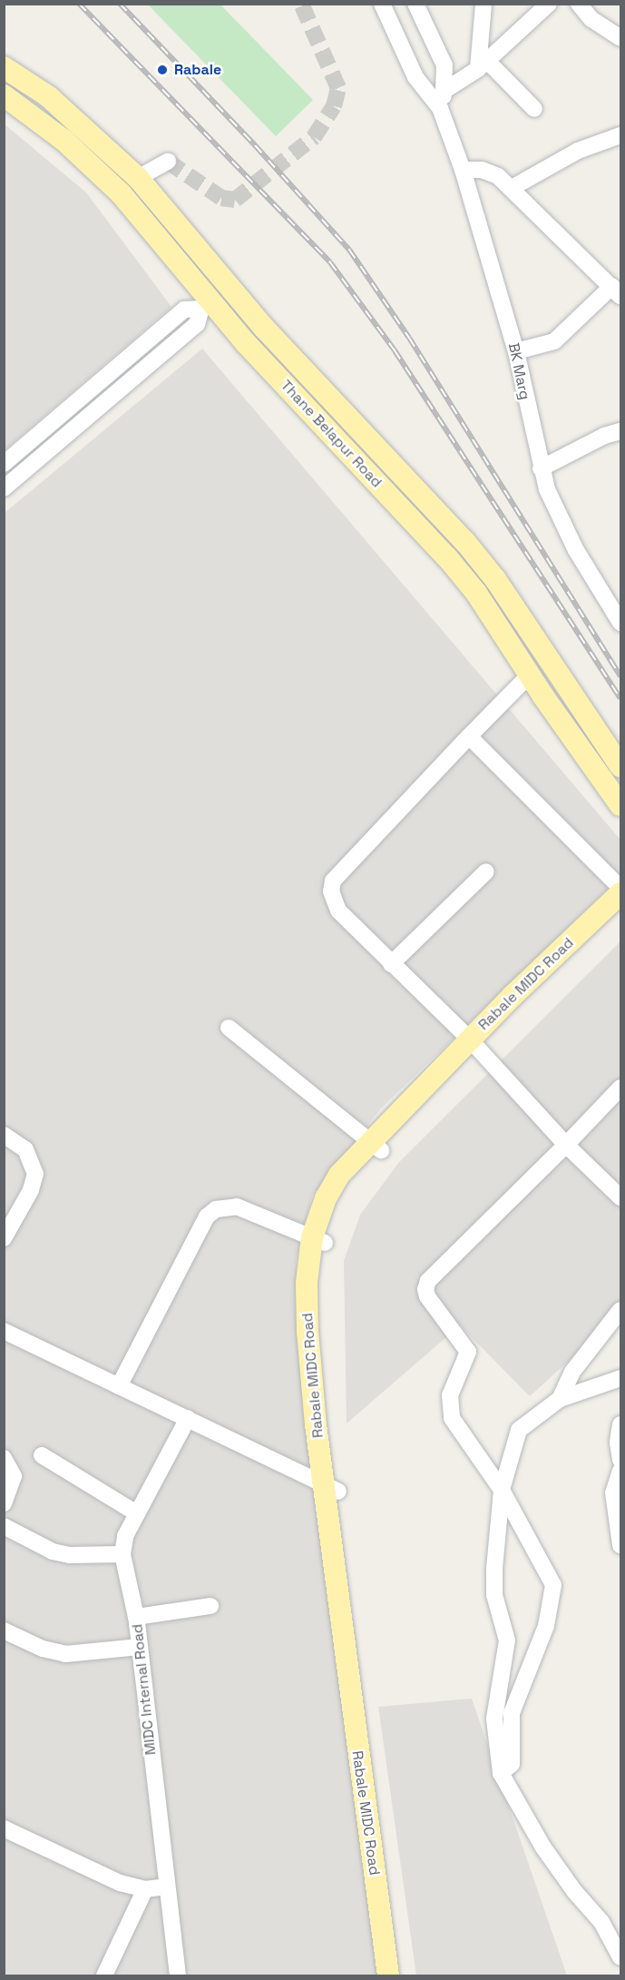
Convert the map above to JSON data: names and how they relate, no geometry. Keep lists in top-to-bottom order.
{
  "streets": {
    "main road": ["Thane Belapur Road", "Rabale MIDC Road"],
    "street": ["BK Marg", "MIDC Internal Road"]
  },
  "places": ["Rabale"]
}
